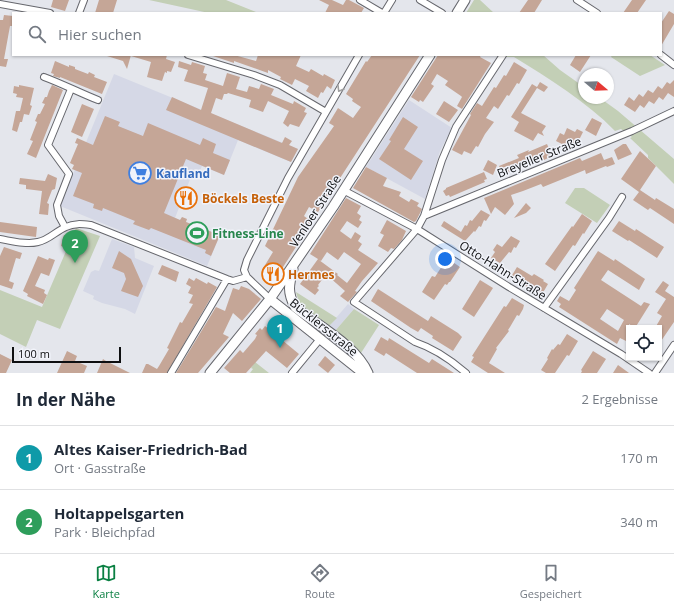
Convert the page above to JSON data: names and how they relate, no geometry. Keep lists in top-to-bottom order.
{
  "streets": {
    "main road": ["Venloer Straße", "Bücklersstraße"],
    "street": ["Breyeller Straße", "Otto-Hahn-Straße"]
  },
  "crossings": [
    ["Venloer Straße", "Otto-Hahn-Straße"],
    ["Venloer Straße", "Bücklersstraße"]
  ],
  "places": {
    "supermarket": ["Kaufland"],
    "restaurant": ["Böckels Beste", "Hermes"],
    "sports": ["Fitness-Line"]
  },
  "scale_bar": "100 m",
  "north": "right",
  "page": {
    "search": "Hier suchen",
    "pins": ["2", "1"],
    "scale": "100 m",
    "heading": ["In der Nähe", "2 Ergebnisse"],
    "list": [
      {
        "mark": "1",
        "name": "Altes Kaiser-Friedrich-Bad",
        "note": "Ort · Gasstraße",
        "value": "170 m"
      },
      {
        "mark": "2",
        "name": "Holtappelsgarten",
        "note": "Park · Bleichpfad",
        "value": "340 m"
      }
    ],
    "nav": ["Karte", "Route", "Gespeichert"]
  }
}
